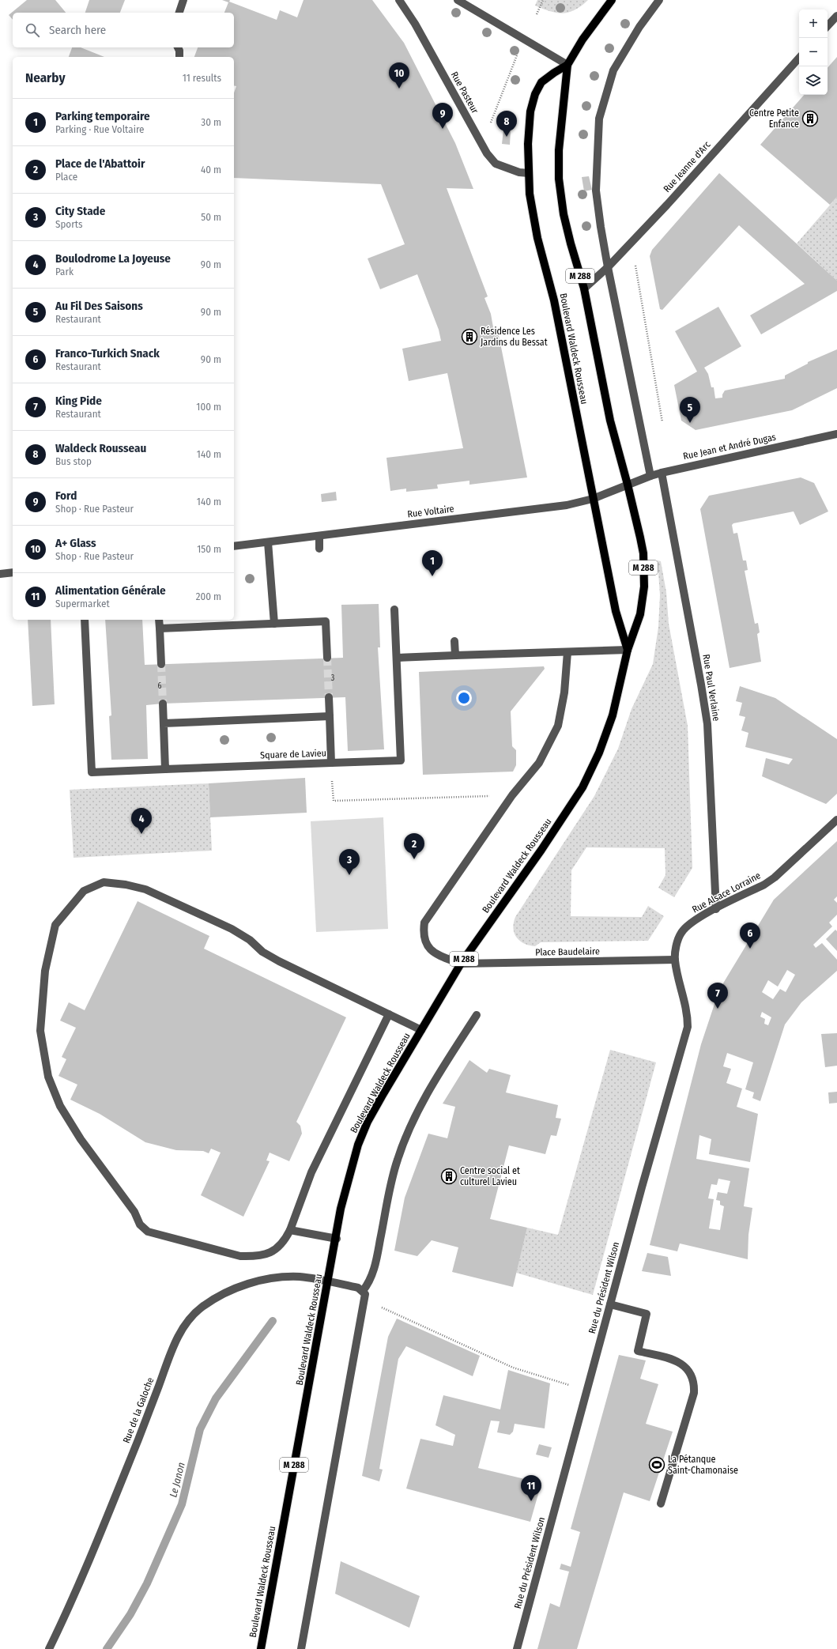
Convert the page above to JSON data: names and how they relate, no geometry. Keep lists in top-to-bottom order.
{
  "streets": {
    "main road": ["M 288", "Boulevard Waldeck Rousseau"],
    "street": [
      "Rue Pasteur",
      "Rue Jeanne d'Arc",
      "Rue Jean et André Dugas",
      "Rue Voltaire",
      "Rue Paul Verlaine",
      "Square de Lavieu",
      "Rue Alsace Lorraine",
      "Place Baudelaire",
      "Rue du Président Wilson",
      "Rue de la Galoche"
    ]
  },
  "crossings": [
    ["Rue Pasteur", "Boulevard Waldeck Rousseau"],
    ["Rue Jeanne d'Arc", "Boulevard Waldeck Rousseau"],
    ["Boulevard Waldeck Rousseau", "Rue Jean et André Dugas"],
    ["Boulevard Waldeck Rousseau", "Rue Voltaire"],
    ["Boulevard Waldeck Rousseau", "Place Baudelaire"],
    ["Boulevard Waldeck Rousseau", "Rue de la Galoche"],
    ["Rue Jean et André Dugas", "Rue Voltaire"],
    ["Rue Jean et André Dugas", "Rue Paul Verlaine"],
    ["Rue Paul Verlaine", "Rue Alsace Lorraine"],
    ["Rue Alsace Lorraine", "Rue du Président Wilson"],
    ["Place Baudelaire", "Rue du Président Wilson"]
  ],
  "water": ["Le Janon"],
  "places": {
    "building": ["Centre Petite Enfance", "Résidence Les Jardins du Bessat", "Centre social et culturel Lavieu"],
    "sports": ["La Pétanque Saint-Chamonaise"]
  },
  "house_numbers": ["3", "6"],
  "page": {
    "map_buttons": ["+", "−"],
    "search": "Search here",
    "heading": ["Nearby", "11 results"],
    "pins": [
      "10",
      "9",
      "8",
      "5",
      "1",
      "4",
      "2",
      "3",
      "6",
      "7",
      "11"
    ],
    "list": [
      {
        "mark": "1",
        "name": "Parking temporaire",
        "note": "Parking · Rue Voltaire",
        "value": "30 m"
      },
      {
        "mark": "2",
        "name": "Place de l'Abattoir",
        "note": "Place",
        "value": "40 m"
      },
      {
        "mark": "3",
        "name": "City Stade",
        "note": "Sports",
        "value": "50 m"
      },
      {
        "mark": "4",
        "name": "Boulodrome La Joyeuse",
        "note": "Park",
        "value": "90 m"
      },
      {
        "mark": "5",
        "name": "Au Fil Des Saisons",
        "note": "Restaurant",
        "value": "90 m"
      },
      {
        "mark": "6",
        "name": "Franco-Turkich Snack",
        "note": "Restaurant",
        "value": "90 m"
      },
      {
        "mark": "7",
        "name": "King Pide",
        "note": "Restaurant",
        "value": "100 m"
      },
      {
        "mark": "8",
        "name": "Waldeck Rousseau",
        "note": "Bus stop",
        "value": "140 m"
      },
      {
        "mark": "9",
        "name": "Ford",
        "note": "Shop · Rue Pasteur",
        "value": "140 m"
      },
      {
        "mark": "10",
        "name": "A+ Glass",
        "note": "Shop · Rue Pasteur",
        "value": "150 m"
      },
      {
        "mark": "11",
        "name": "Alimentation Générale",
        "note": "Supermarket",
        "value": "200 m"
      }
    ]
  }
}
